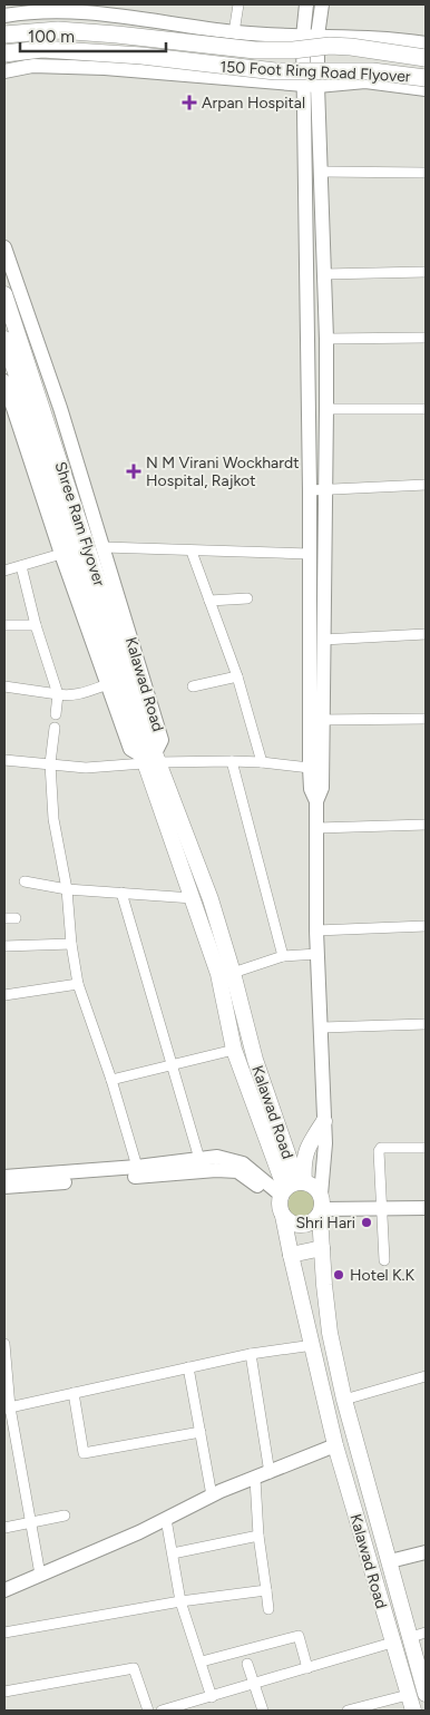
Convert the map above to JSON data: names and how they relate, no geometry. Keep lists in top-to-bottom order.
{
  "streets": {
    "highway": ["150 Foot Ring Road Flyover"],
    "main road": ["Shree Ram Flyover", "Kalawad Road"]
  },
  "crossings": [
    ["Shree Ram Flyover", "Kalawad Road"]
  ],
  "places": {
    "health": ["Arpan Hospital", "N M Virani Wockhardt Hospital, Rajkot"],
    "other": ["Shri Hari", "Hotel K.K"]
  },
  "scale_bar": "100 m"
}
